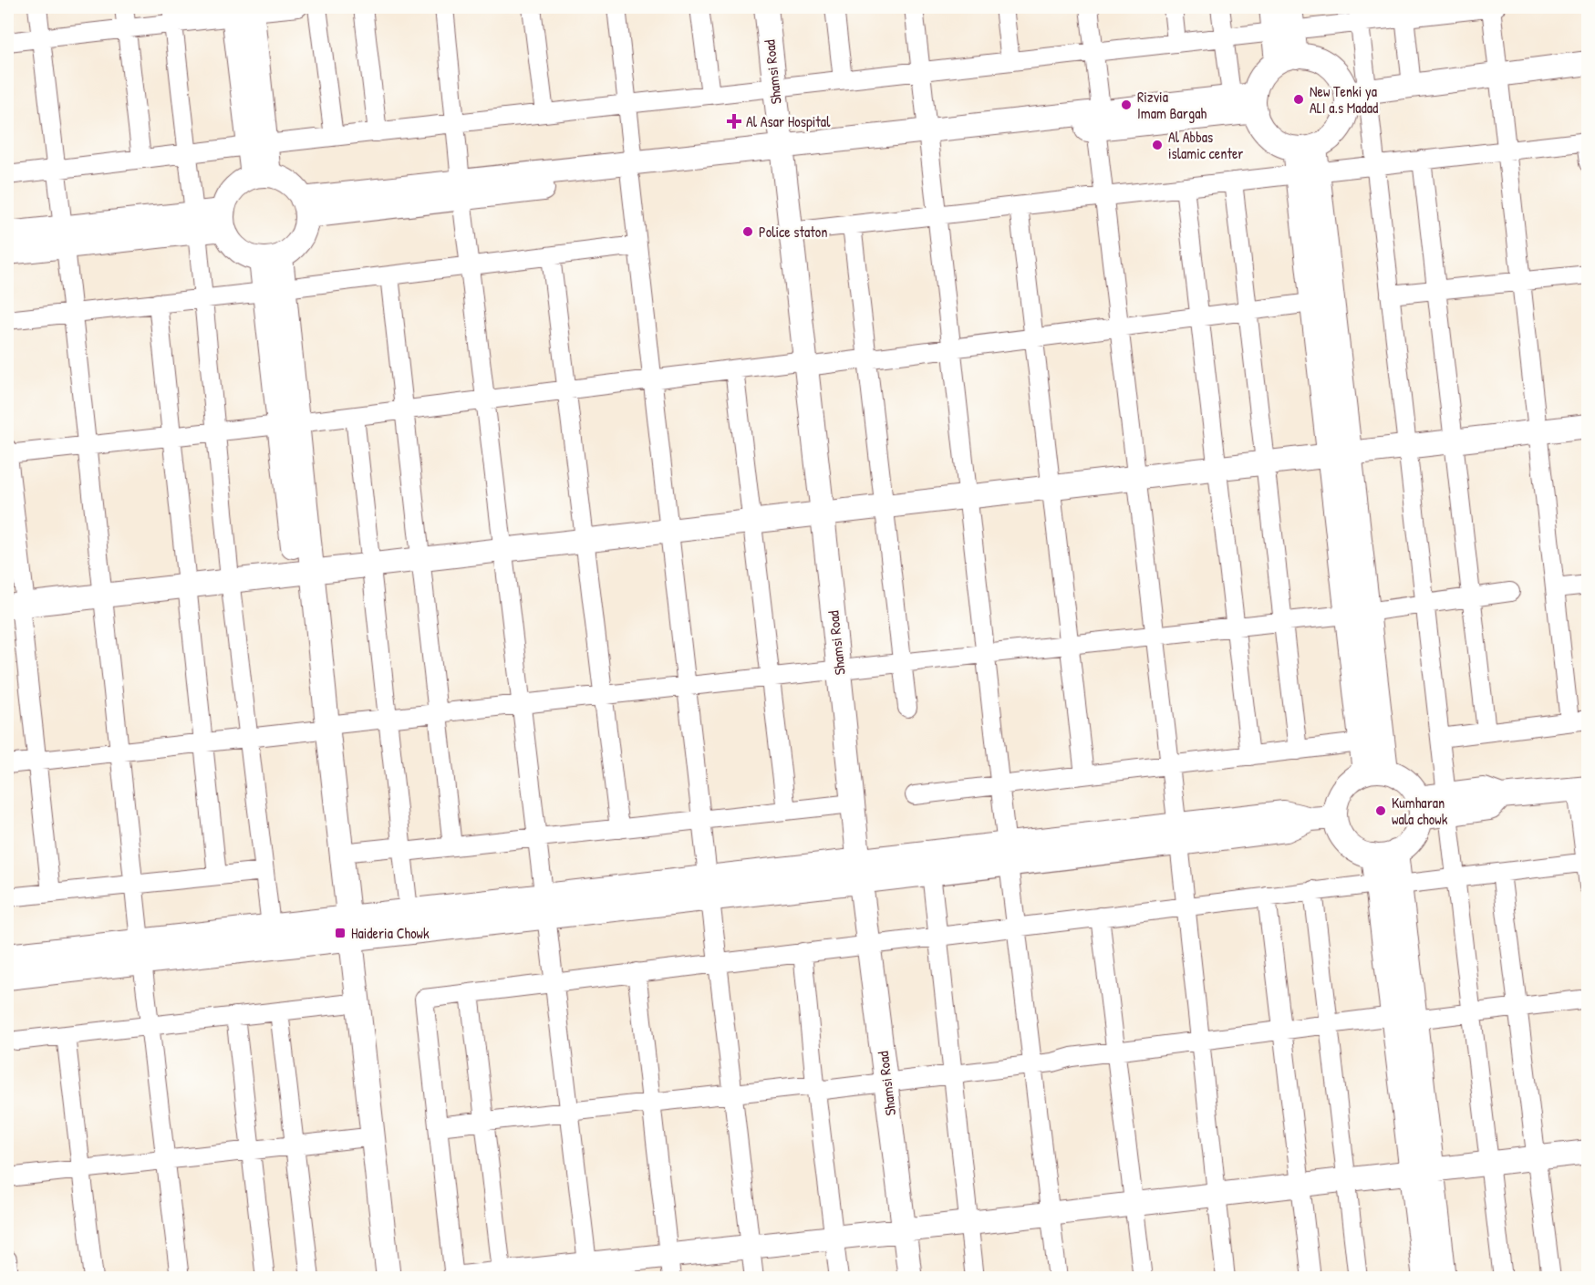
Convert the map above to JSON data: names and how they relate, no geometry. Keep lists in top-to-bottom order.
{
  "streets": {
    "street": ["Shamsi Road"]
  },
  "places": {
    "other": [
      "New Tenki ya ALI a.s Madad",
      "Rizvia Imam Bargah",
      "Al Abbas islamic center",
      "Police staton",
      "Kumharan wala chowk"
    ],
    "health": ["Al Asar Hospital"],
    "transit": ["Haideria Chowk"]
  }
}
